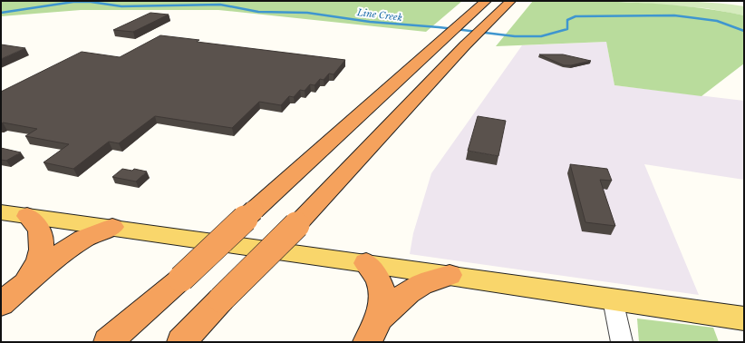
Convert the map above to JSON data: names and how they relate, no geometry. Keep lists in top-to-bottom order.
{
  "water": ["Line Creek"]
}
